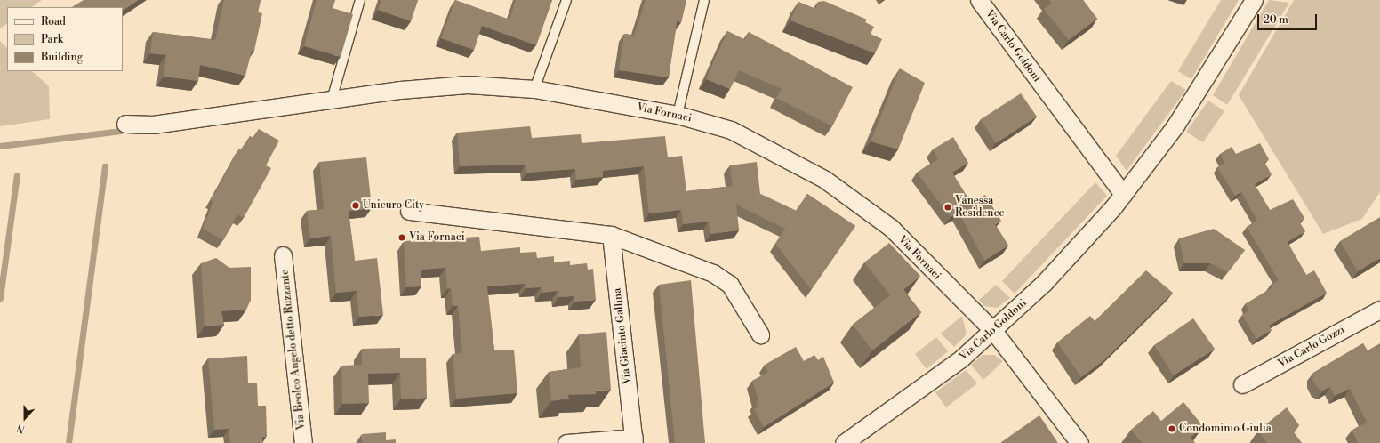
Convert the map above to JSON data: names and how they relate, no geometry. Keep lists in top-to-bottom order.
{
  "streets": {
    "street": [
      "Via Carlo Goldoni",
      "Via Fornaci",
      "Via Giacinto Gallina",
      "Via Carlo Gozzi",
      "Via Beolco Angelo detto Ruzzante"
    ]
  },
  "crossings": [
    ["Via Carlo Goldoni", "Via Fornaci"]
  ],
  "places": [
    "Unieuro City",
    "Vanessa Residence",
    "Via Fornaci",
    "Condominio Giulia"
  ],
  "legend": ["Road", "Park", "Building"],
  "scale_bar": "20 m",
  "north": "bottom"
}
